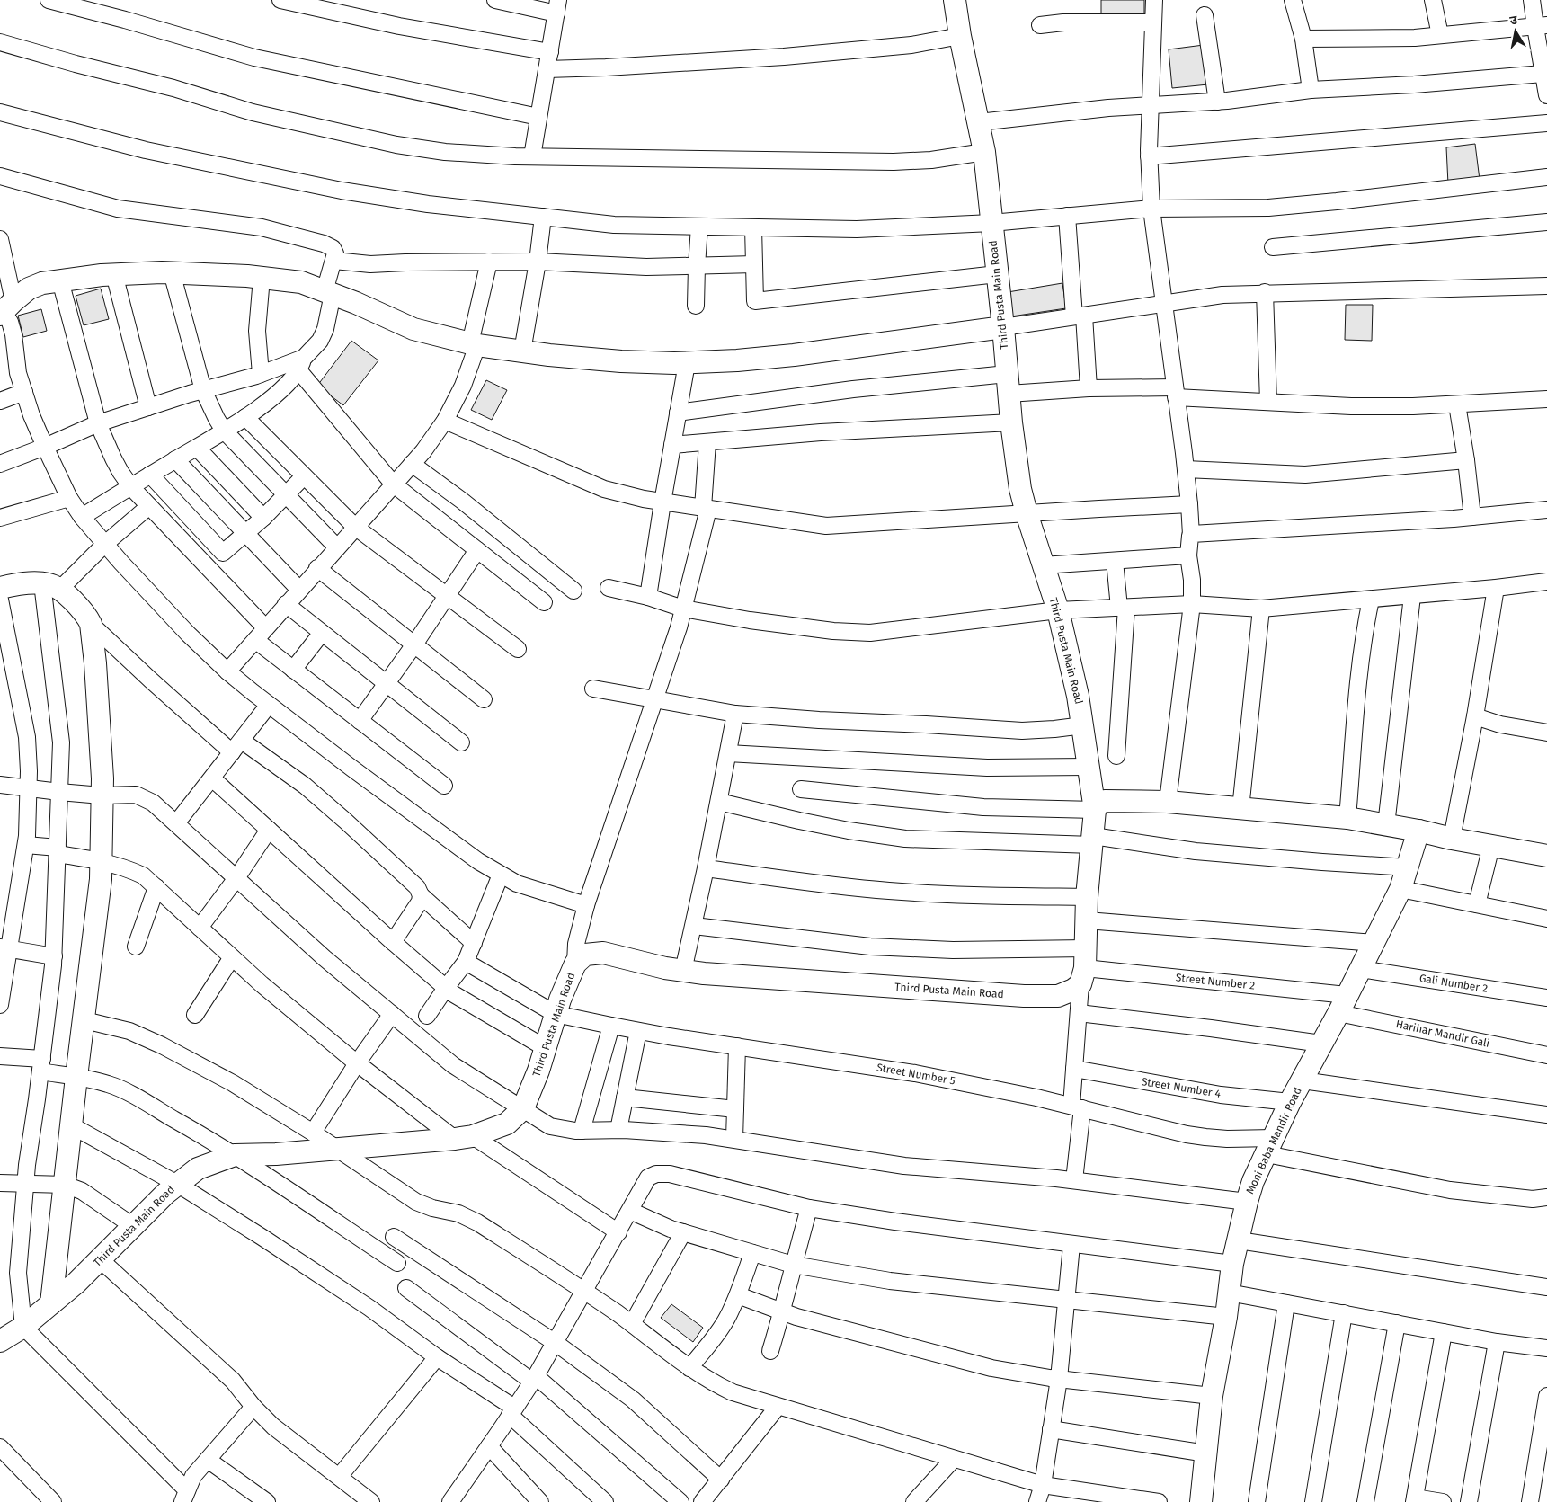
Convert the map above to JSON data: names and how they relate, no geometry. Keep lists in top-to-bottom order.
{
  "streets": {
    "street": [
      "Third Pusta Main Road",
      "Street Number 2",
      "Gali Number 2",
      "Harihar Mandir Gali",
      "Street Number 5",
      "Street Number 4",
      "Moni Baba Mandir Road"
    ]
  },
  "crossings": [
    ["Third Pusta Main Road", "Street Number 2"],
    ["Third Pusta Main Road", "Street Number 5"],
    ["Street Number 2", "Harihar Mandir Gali"],
    ["Street Number 2", "Moni Baba Mandir Road"],
    ["Gali Number 2", "Moni Baba Mandir Road"],
    ["Harihar Mandir Gali", "Moni Baba Mandir Road"],
    ["Street Number 5", "Moni Baba Mandir Road"],
    ["Street Number 4", "Moni Baba Mandir Road"]
  ],
  "north": "top"
}
